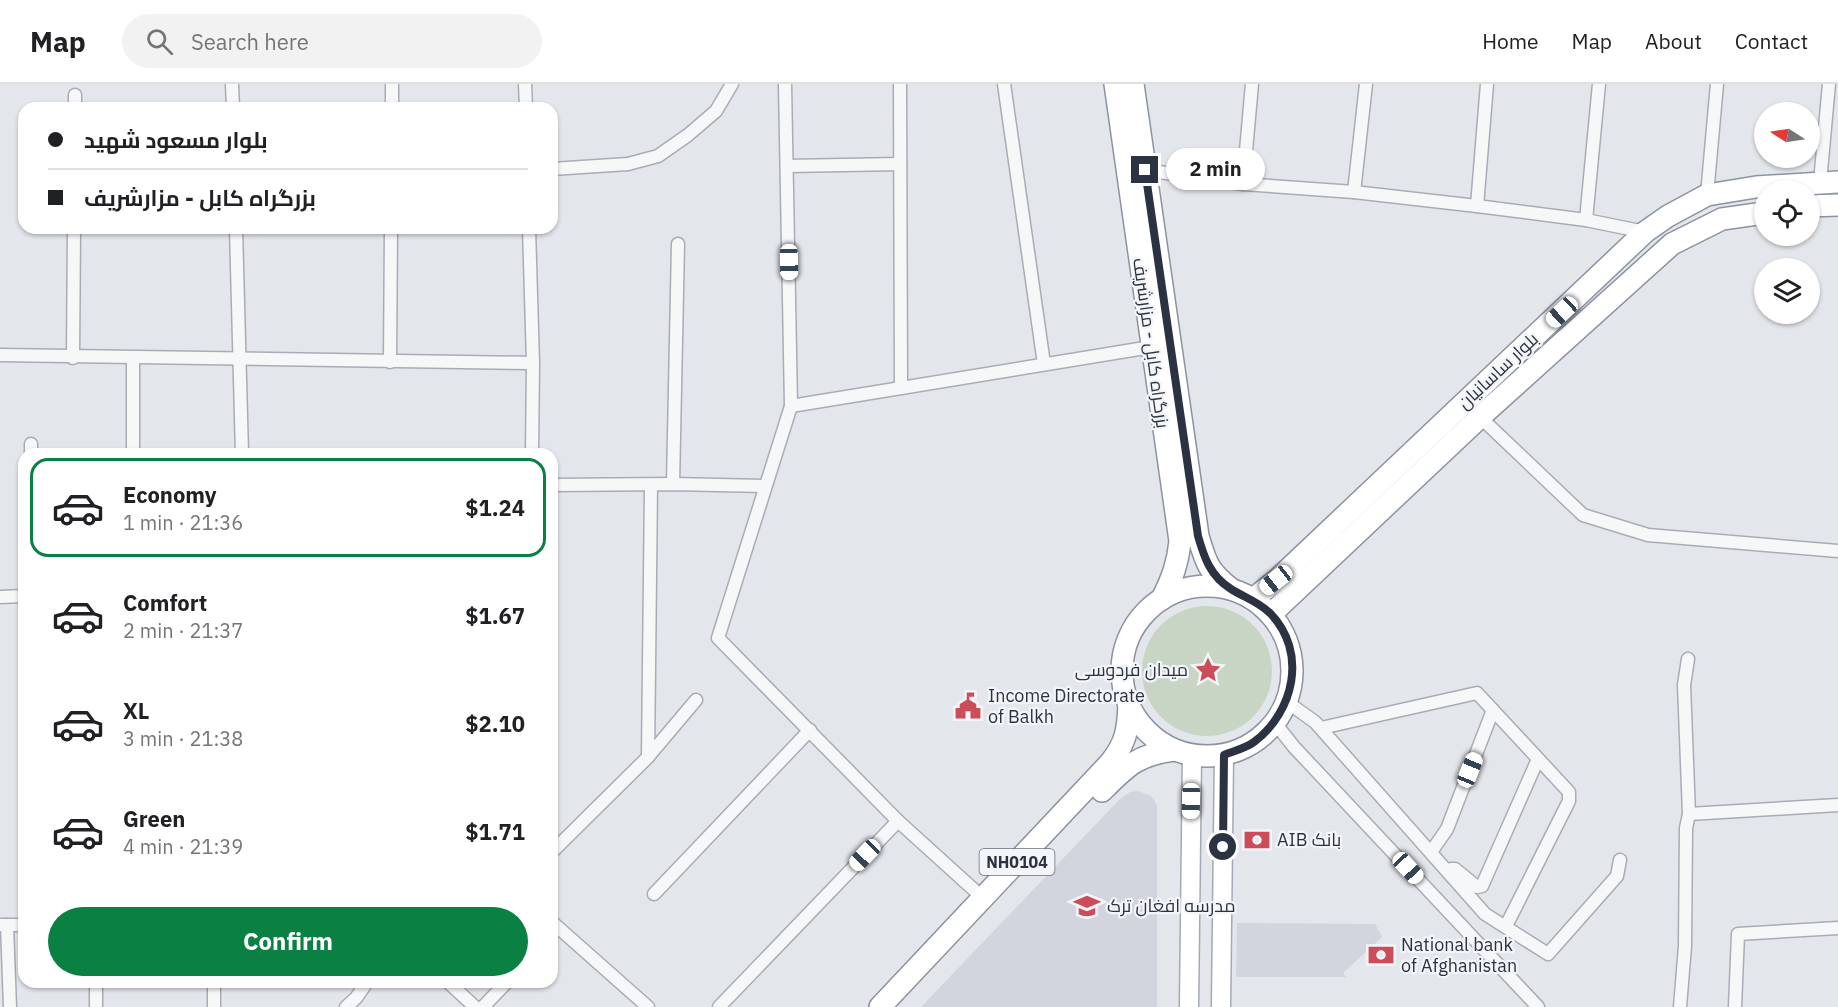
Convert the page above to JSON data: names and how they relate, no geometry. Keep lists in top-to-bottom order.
{
  "streets": {
    "highway": ["بزرگراه کابل - مزارشریف", "بلوار ساسانیان", "NH0104"]
  },
  "crossings": [
    ["بزرگراه کابل - مزارشریف", "بلوار ساسانیان"],
    ["بزرگراه کابل - مزارشریف", "NH0104"],
    ["بلوار ساسانیان", "NH0104"]
  ],
  "places": {
    "place": ["میدان فردوسی"],
    "public building": ["Income Directorate of Balkh"],
    "bank": ["AIB بانک", "National bank of Afghanistan"],
    "school or university": ["مدرسه افغان ترک"]
  },
  "north": "left",
  "page": {
    "header": "Map",
    "search": "Search here",
    "nav": [
      "Home",
      "Map",
      "About",
      "Contact"
    ],
    "banner": ["بلوار مسعود شهید", "بزرگراه کابل - مزارشریف"],
    "bubble": "2 min",
    "list": [
      {
        "name": "Economy",
        "note": "1 min · 21:36",
        "value": "$1.24"
      },
      {
        "name": "Comfort",
        "note": "2 min · 21:37",
        "value": "$1.67"
      },
      {
        "name": "XL",
        "note": "3 min · 21:38",
        "value": "$2.10"
      },
      {
        "name": "Green",
        "note": "4 min · 21:39",
        "value": "$1.71"
      }
    ],
    "buttons": "Confirm"
  }
}
